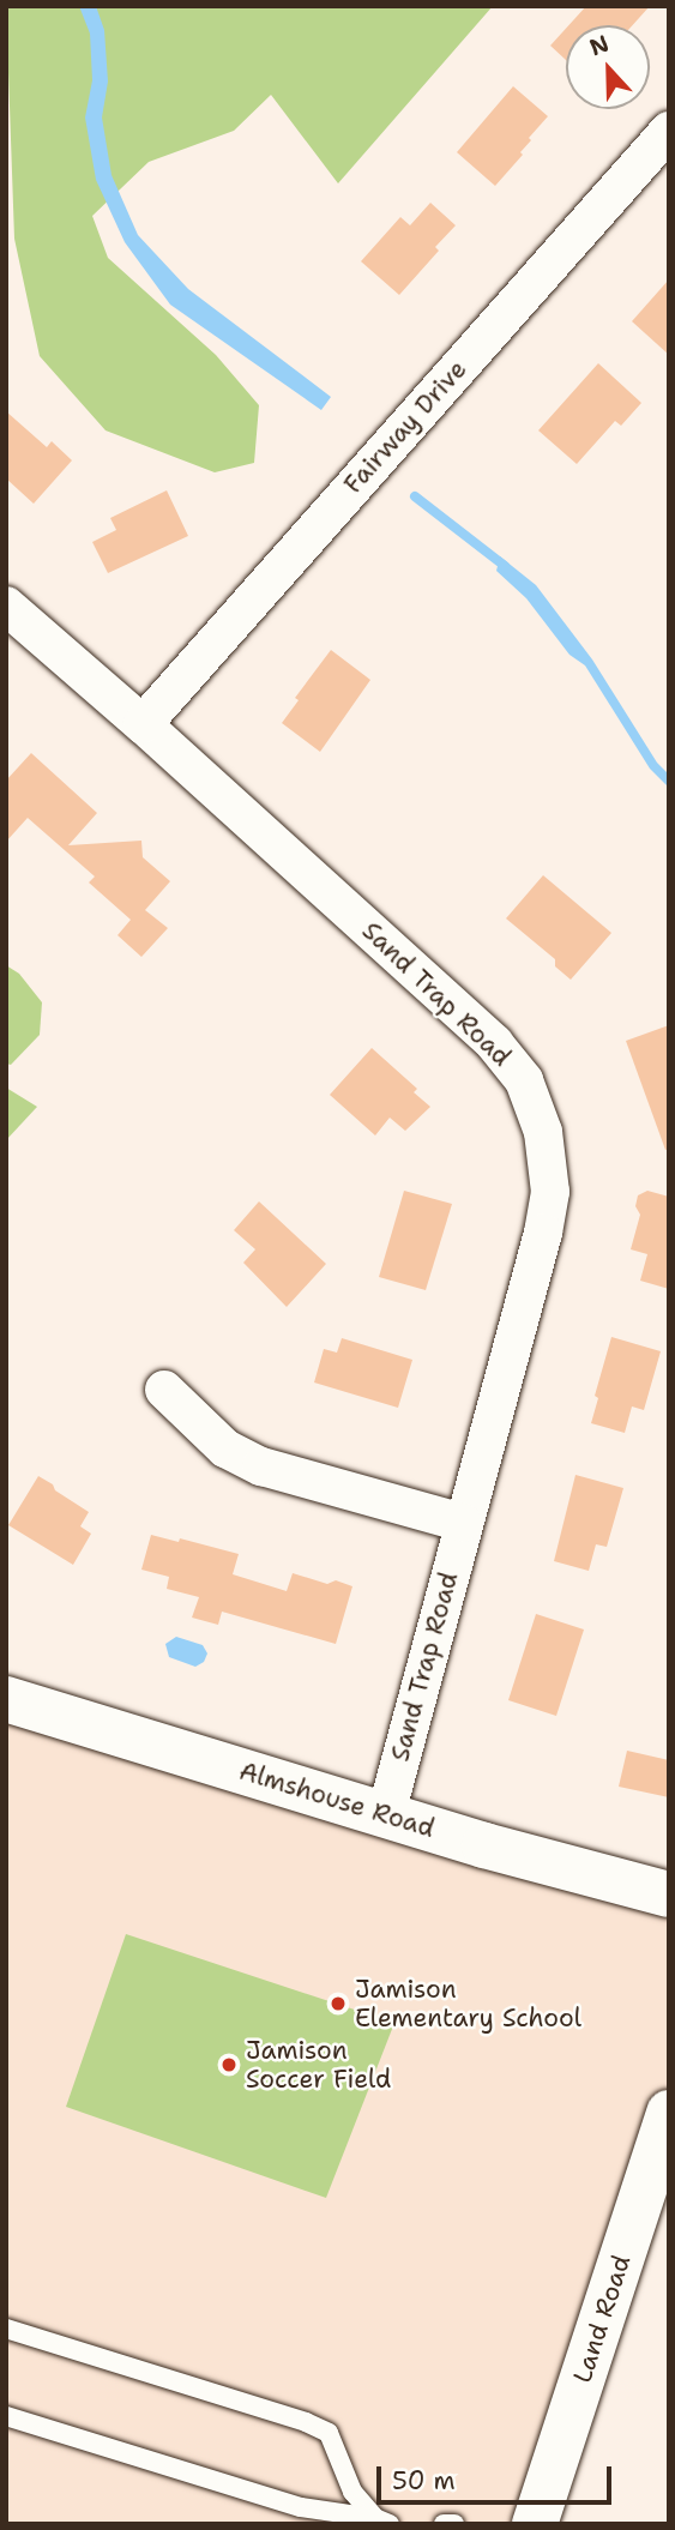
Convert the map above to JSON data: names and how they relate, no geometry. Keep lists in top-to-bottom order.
{
  "streets": {
    "main road": ["Almshouse Road", "Land Road"],
    "street": ["Fairway Drive", "Sand Trap Road"]
  },
  "crossings": [
    ["Fairway Drive", "Sand Trap Road"],
    ["Sand Trap Road", "Almshouse Road"]
  ],
  "places": ["Jamison Elementary School", "Jamison Soccer Field"],
  "scale_bar": "50 m",
  "north": "top"
}
